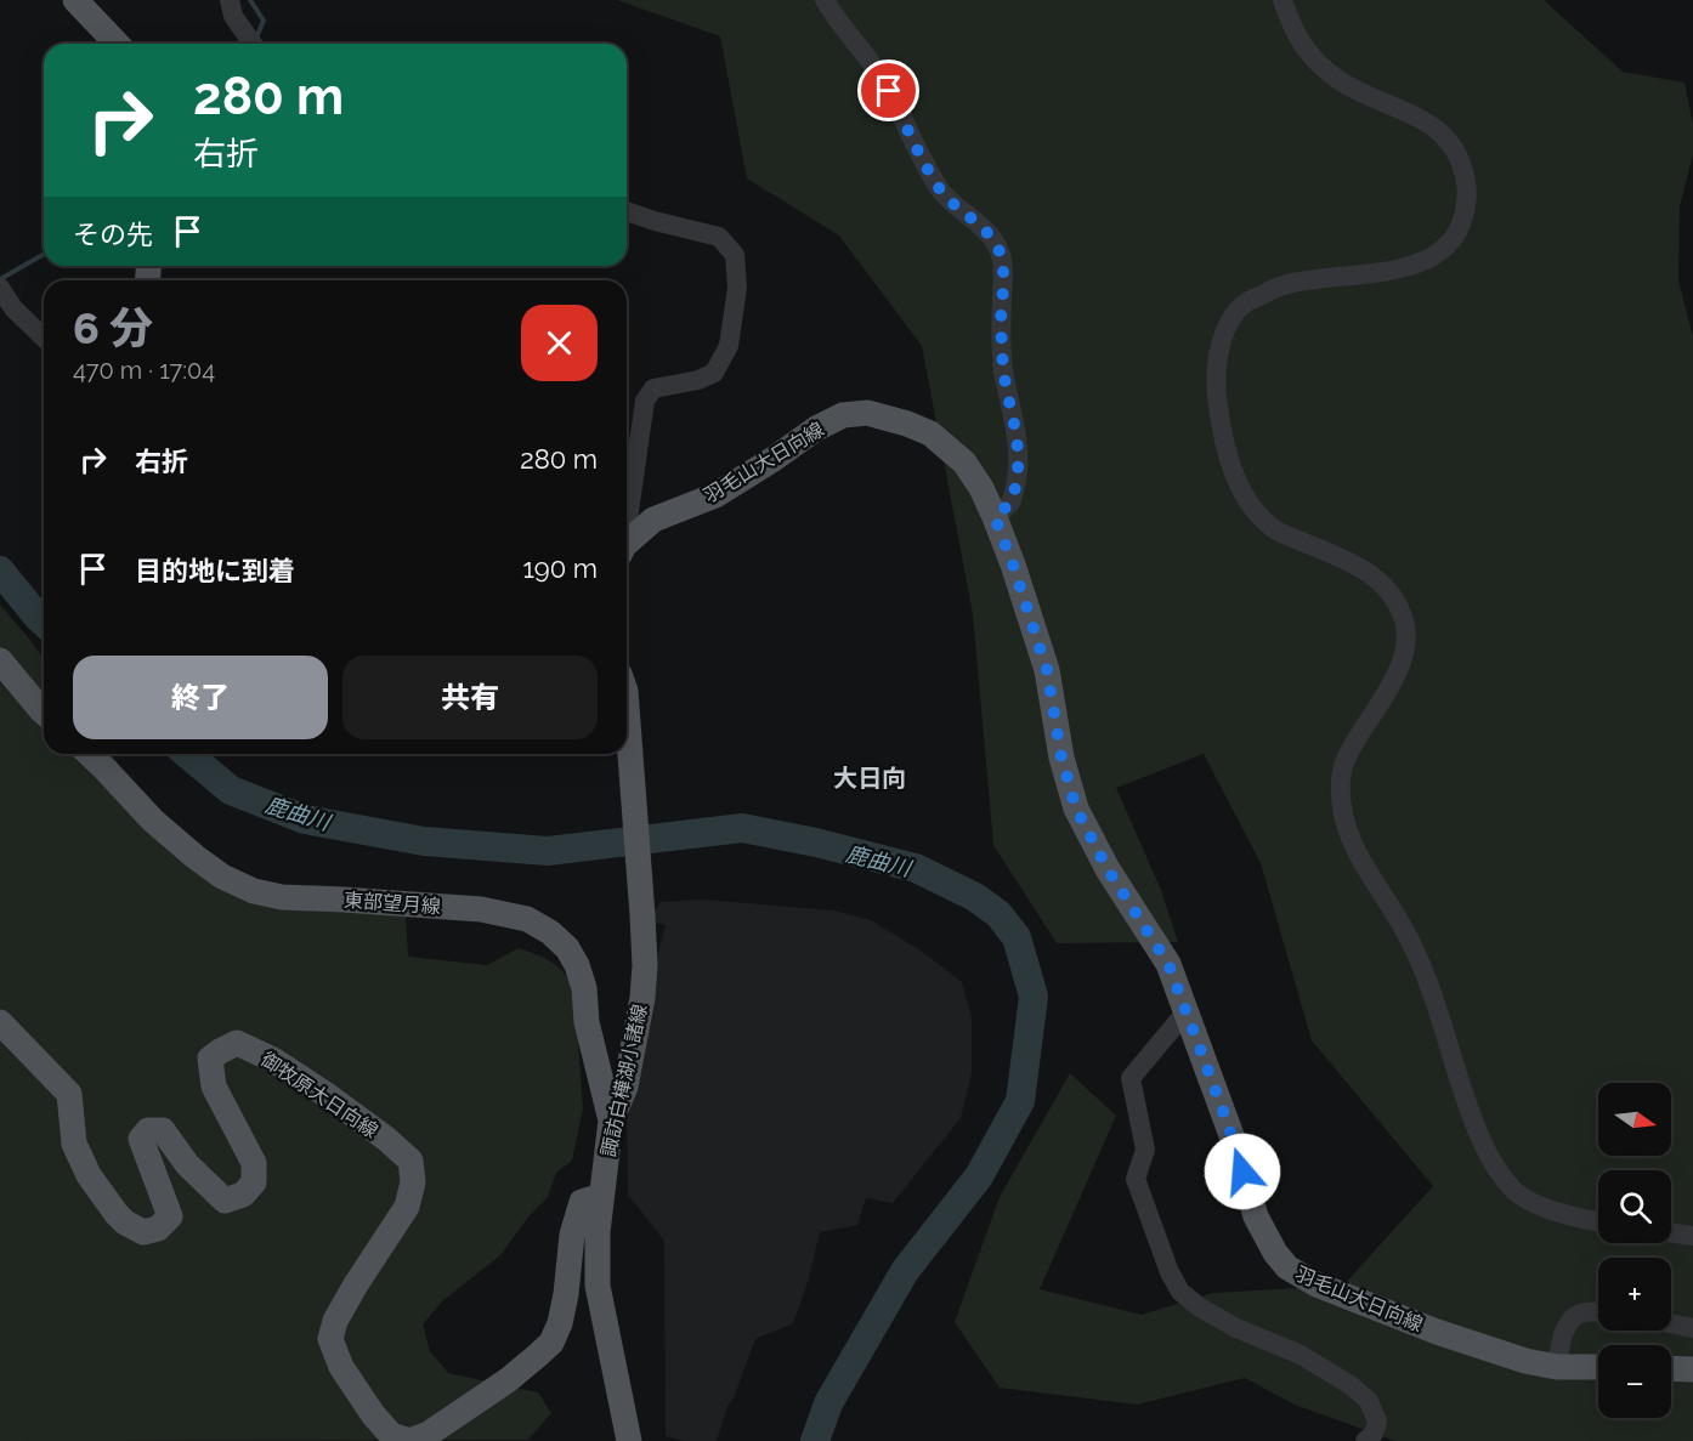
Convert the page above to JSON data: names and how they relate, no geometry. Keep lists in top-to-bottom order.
{
  "streets": {
    "main road": [
      "羽毛山大日向線",
      "東部望月線",
      "諏訪白樺湖小諸線",
      "御牧原大日向線"
    ]
  },
  "crossings": [
    ["東部望月線", "諏訪白樺湖小諸線"],
    ["諏訪白樺湖小諸線", "御牧原大日向線"]
  ],
  "districts": ["大日向"],
  "water": ["鹿曲川"],
  "north": "right",
  "page": {
    "turn": ["280 m", "右折"],
    "then": "その先",
    "heading": ["6 分", "470 m · 17:04"],
    "list": [
      {
        "name": "右折",
        "value": "280 m"
      },
      {
        "name": "目的地に到着",
        "value": "190 m"
      }
    ],
    "buttons": ["終了", "共有"],
    "map_buttons": ["+", "−"]
  }
}
